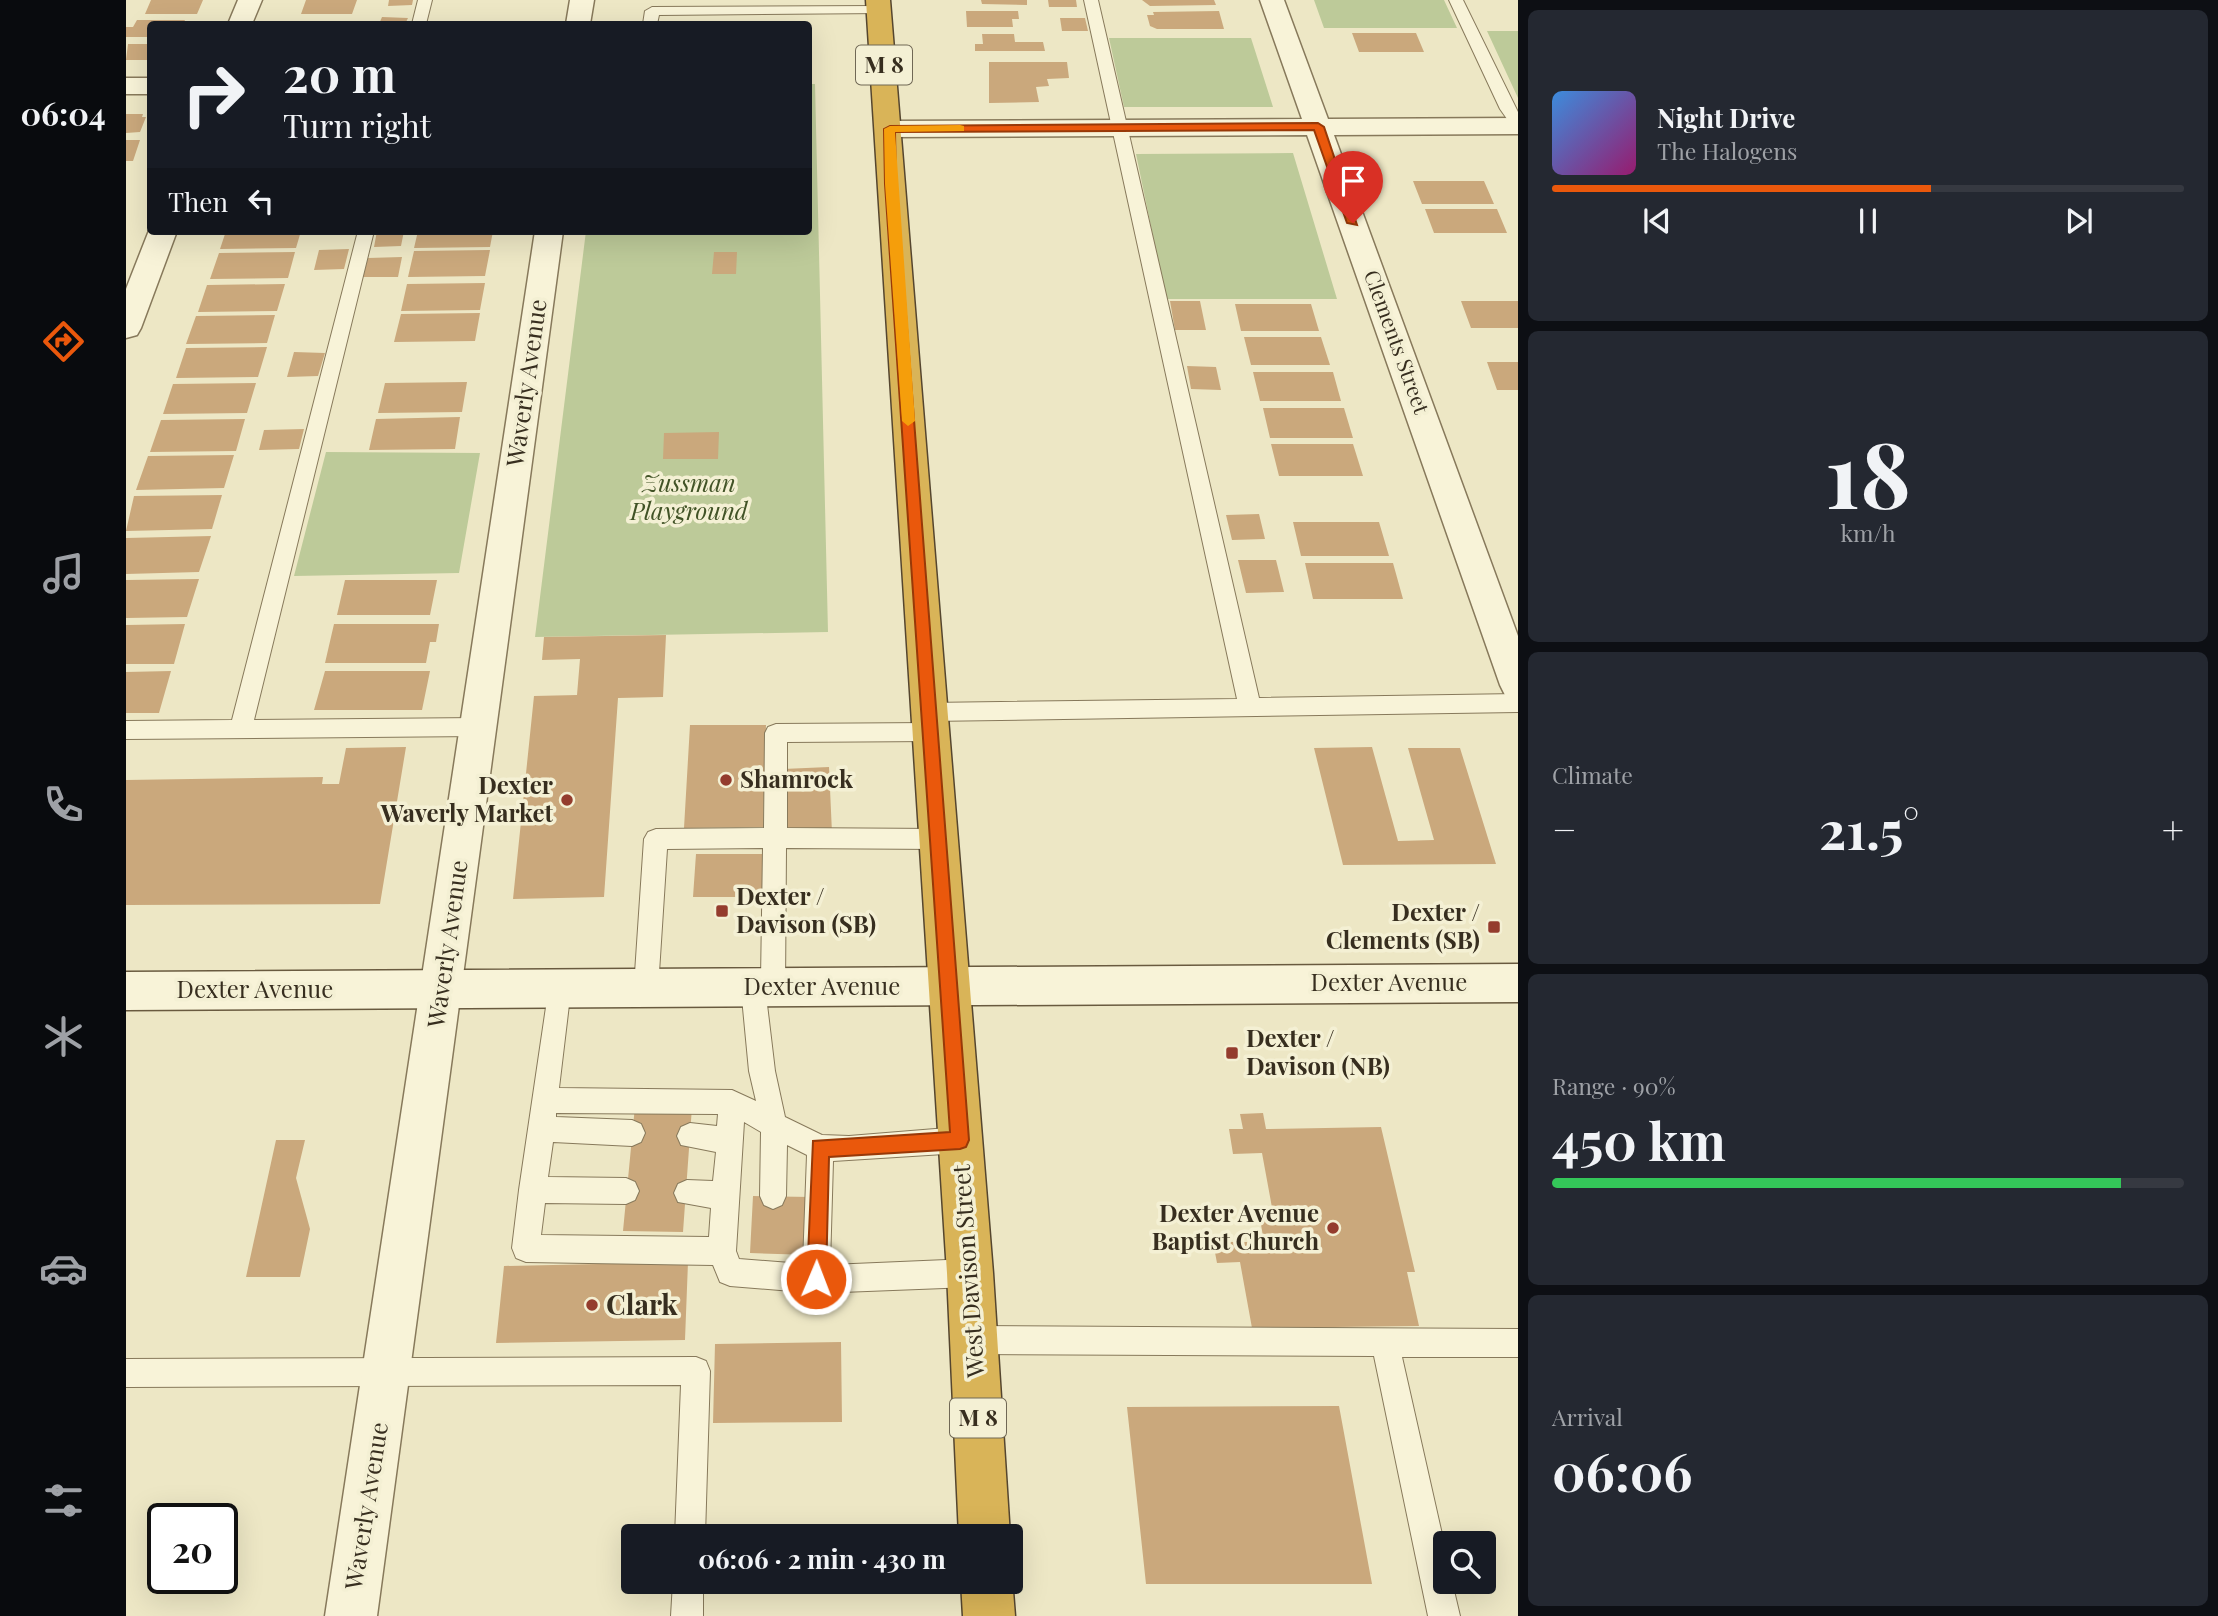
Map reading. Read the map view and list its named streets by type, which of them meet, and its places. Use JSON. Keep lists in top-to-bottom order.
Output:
{
  "streets": {
    "highway": ["M 8", "West Davison Street"],
    "street": ["Clements Street", "Waverly Avenue", "Dexter Avenue"]
  },
  "crossings": [
    ["Waverly Avenue", "Dexter Avenue"],
    ["Dexter Avenue", "West Davison Street"]
  ],
  "parks": ["Zussman Playground"],
  "places": {
    "other": [
      "Shamrock",
      "Dexter Waverly Market",
      "Dexter Avenue Baptist Church",
      "Clark"
    ],
    "transit": ["Dexter / Davison (SB)", "Dexter / Clements (SB)", "Dexter / Davison (NB)"]
  },
  "page": {
    "tabs": "06:04",
    "turn": ["20 m", "Turn right"],
    "song": ["Night Drive", "The Halogens"],
    "then": "Then",
    "tile": [
      ["18", "km/h"],
      "Climate",
      ["Range · 90%", "450 km"],
      ["Arrival", "06:06"]
    ],
    "heat": ["−", "21.5°", "+"],
    "limit": "20",
    "trip": "06:06 · 2 min · 430 m"
  }
}
